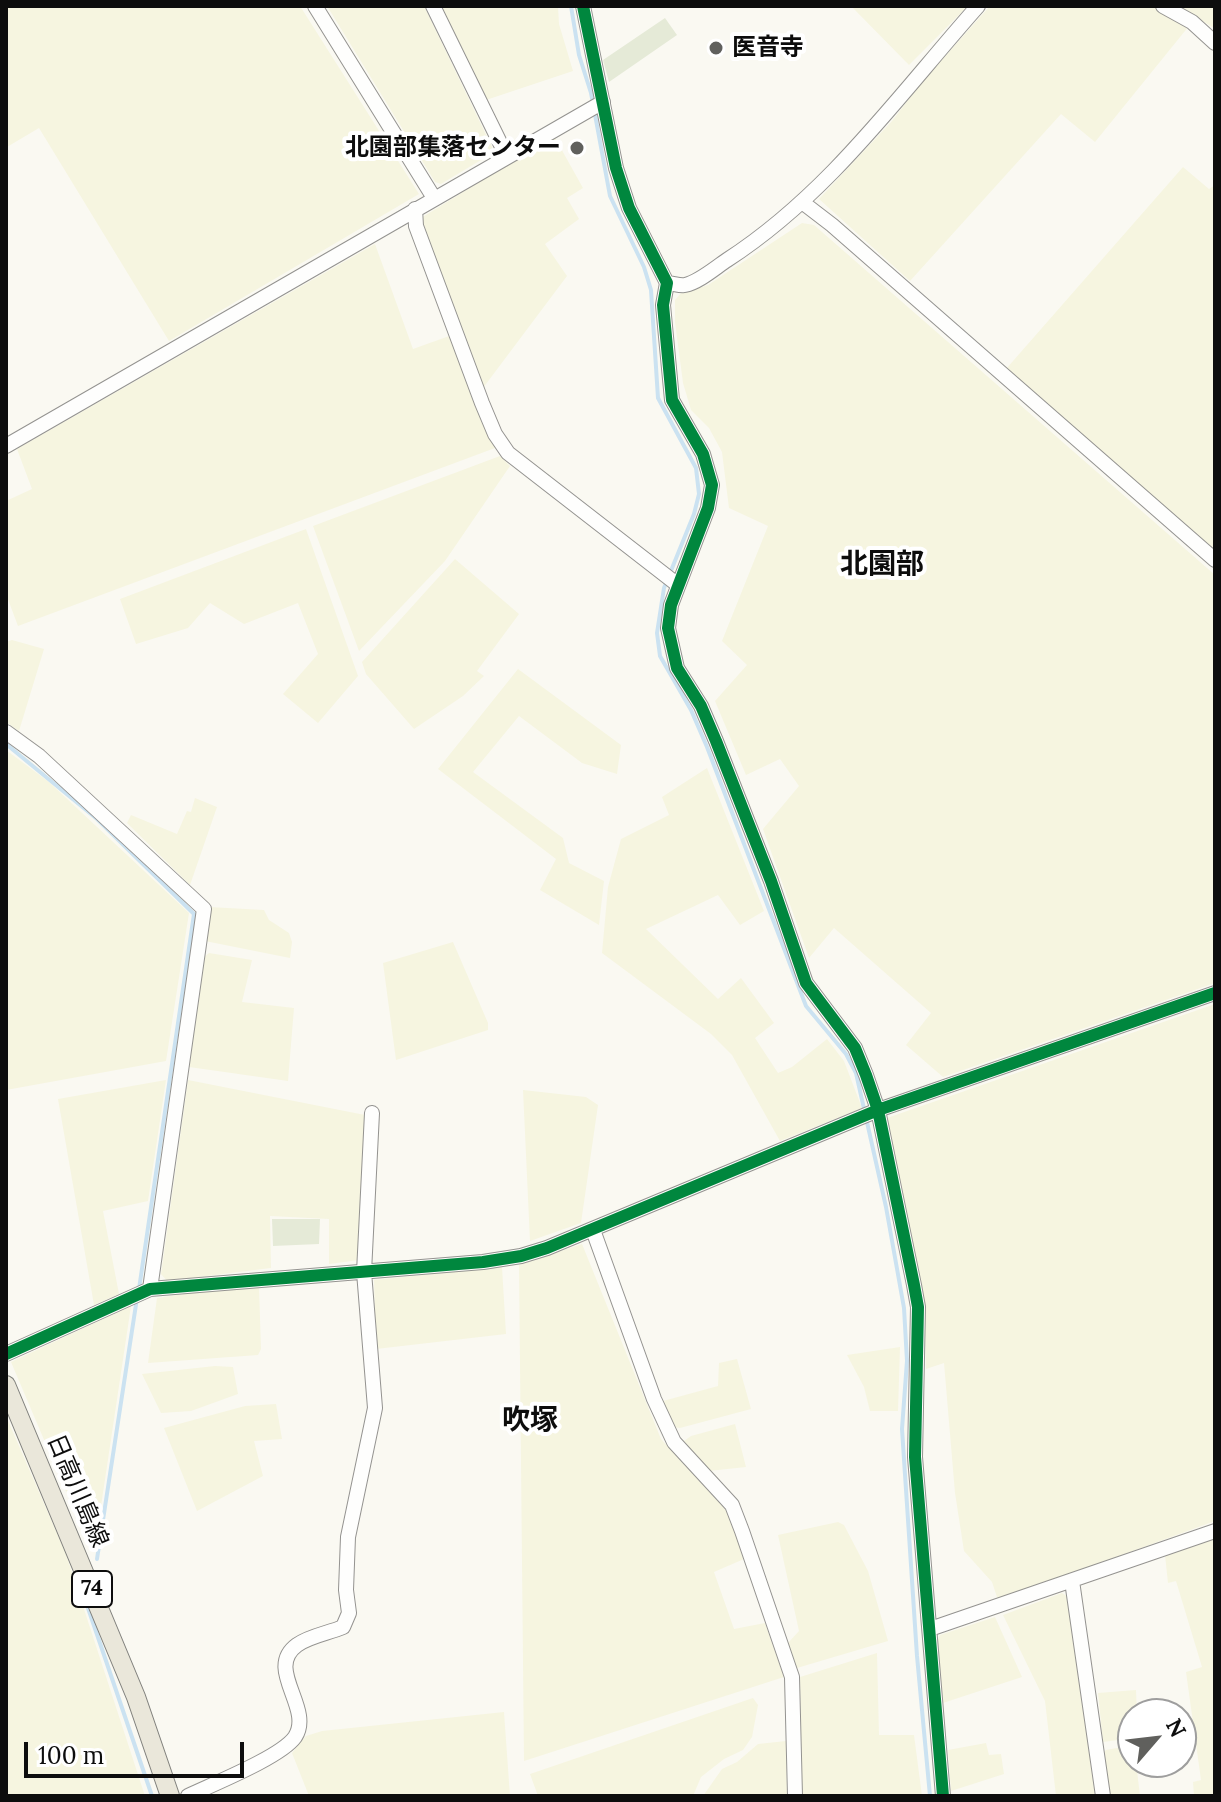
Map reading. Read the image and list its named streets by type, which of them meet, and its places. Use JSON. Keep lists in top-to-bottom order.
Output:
{
  "streets": {
    "main road": ["日高川島線", "74"]
  },
  "districts": ["北園部", "吹塚"],
  "places": ["医音寺", "北園部集落センター"],
  "scale_bar": "100 m",
  "north": "top right"
}
